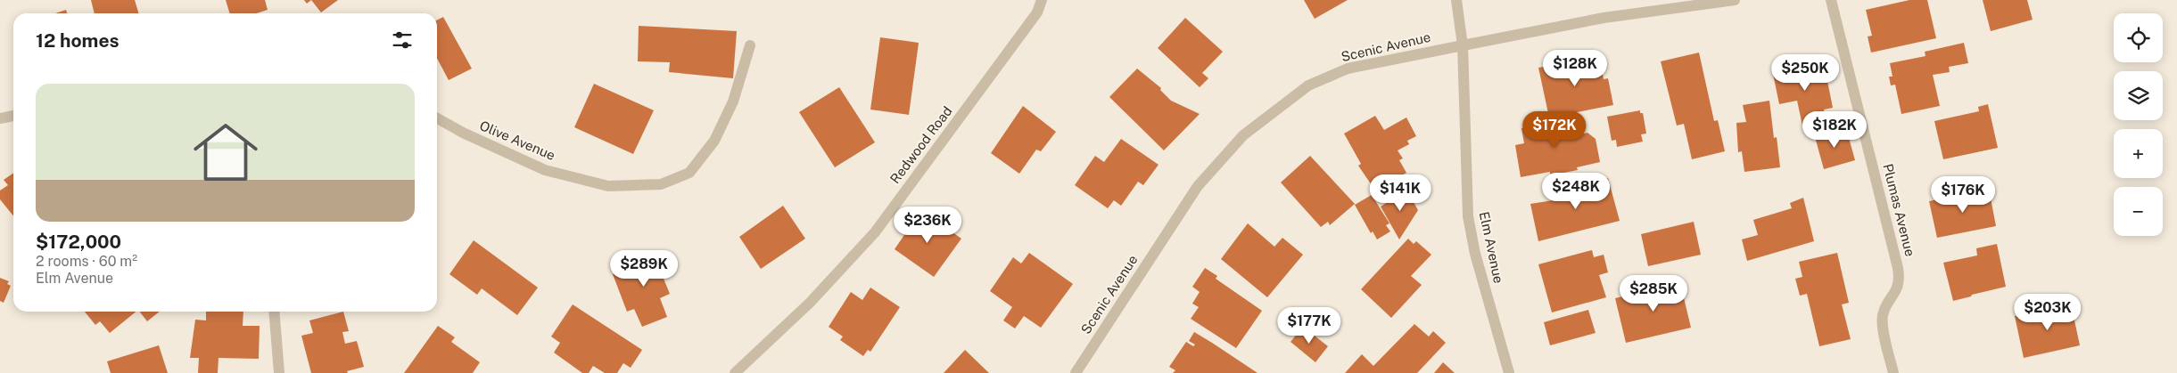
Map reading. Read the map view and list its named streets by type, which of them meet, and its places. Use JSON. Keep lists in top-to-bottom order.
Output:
{
  "streets": {
    "street": [
      "Scenic Avenue",
      "Olive Avenue",
      "Redwood Road",
      "Plumas Avenue",
      "Elm Avenue"
    ]
  },
  "crossings": [
    ["Scenic Avenue", "Elm Avenue"]
  ],
  "page": {
    "map_buttons": ["+", "−"],
    "heading": "12 homes",
    "price": [
      "$128K",
      "$250K",
      "$172K",
      "$182K",
      "$248K",
      "$141K",
      "$176K",
      "$236K",
      "$289K",
      "$285K",
      "$203K",
      "$177K"
    ],
    "list": [
      {
        "name": "$172,000",
        "note": "2 rooms · 60 m² · Elm Avenue"
      }
    ]
  }
}
